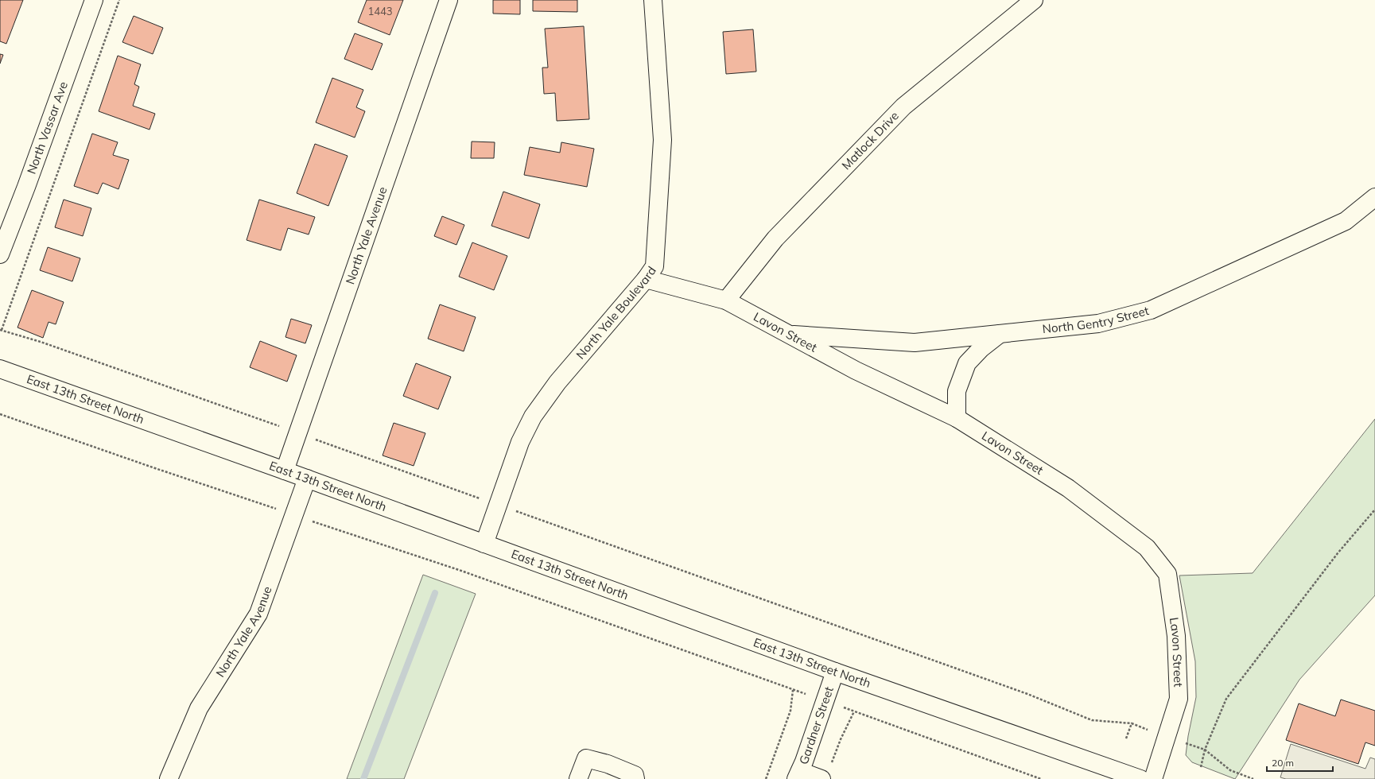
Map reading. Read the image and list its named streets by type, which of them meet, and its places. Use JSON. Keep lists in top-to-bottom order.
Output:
{
  "streets": {
    "street": [
      "North Vassar Ave",
      "Matlock Drive",
      "North Yale Avenue",
      "North Yale Boulevard",
      "North Gentry Street",
      "Lavon Street",
      "East 13th Street North",
      "Gardner Street"
    ]
  },
  "crossings": [
    ["Matlock Drive", "Lavon Street"],
    ["North Yale Avenue", "East 13th Street North"],
    ["North Yale Boulevard", "Lavon Street"],
    ["North Yale Boulevard", "East 13th Street North"],
    ["North Gentry Street", "Lavon Street"],
    ["East 13th Street North", "Gardner Street"]
  ],
  "house_numbers": ["1443"],
  "scale_bar": "20 m"
}
